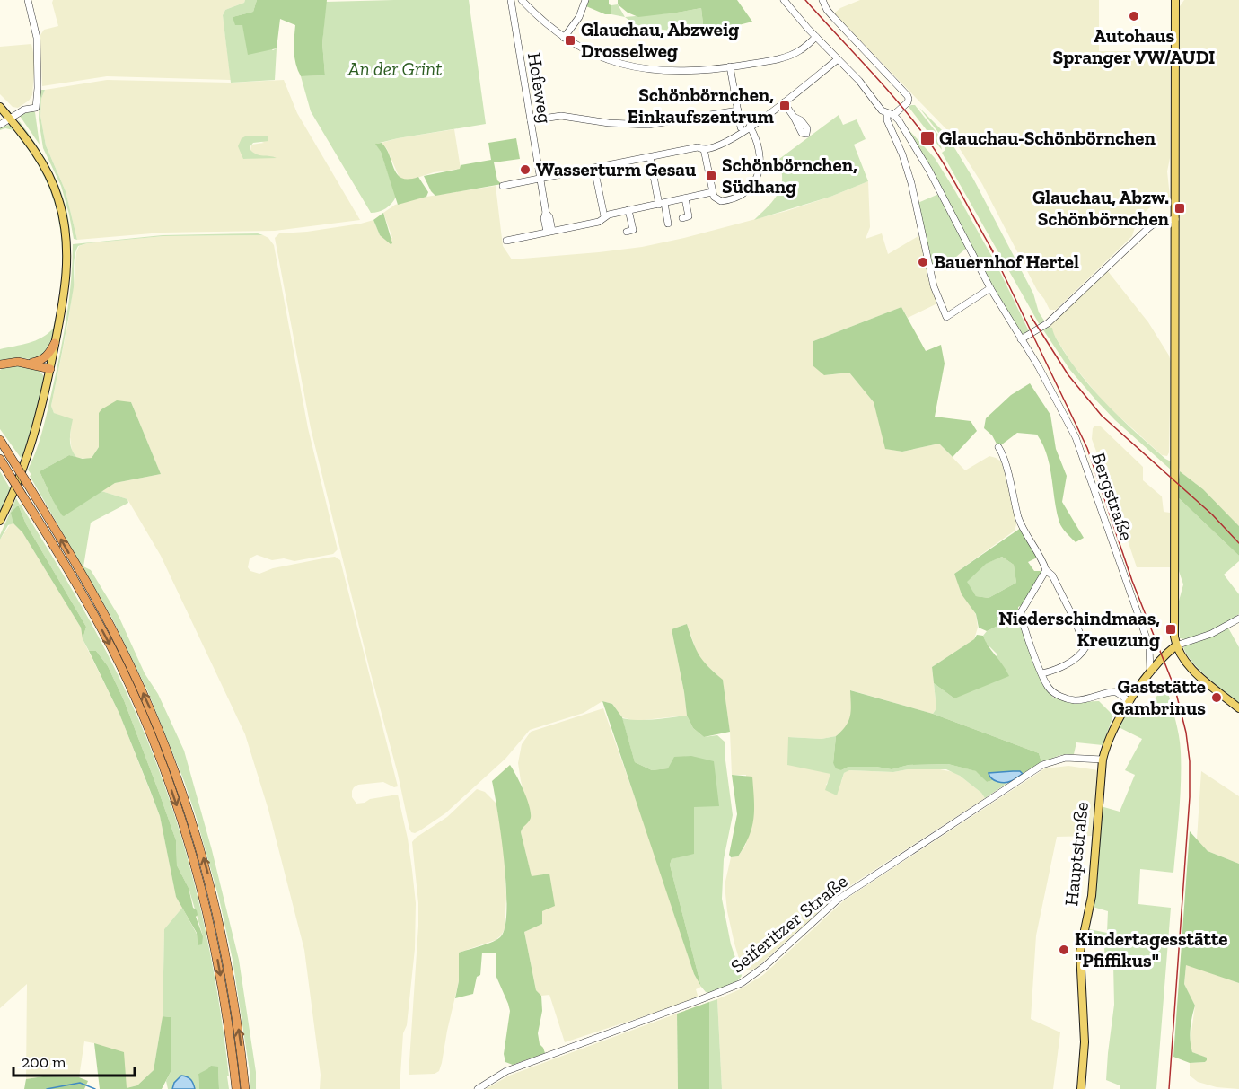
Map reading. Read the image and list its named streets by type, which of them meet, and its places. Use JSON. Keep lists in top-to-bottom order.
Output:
{
  "streets": {
    "main road": ["Hauptstraße"],
    "street": ["Hofeweg", "Bergstraße", "Seiferitzer Straße"]
  },
  "crossings": [
    ["Bergstraße", "Hauptstraße"],
    ["Hauptstraße", "Seiferitzer Straße"]
  ],
  "parks": ["An der Grint"],
  "places": {
    "other": [
      "Autohaus Spranger VW/AUDI",
      "Wasserturm Gesau",
      "Bauernhof Hertel",
      "Gaststätte Gambrinus",
      "Kindertagesstätte \"Pfiffikus\""
    ],
    "transit": [
      "Glauchau, Abzweig Drosselweg",
      "Schönbörnchen, Einkaufszentrum",
      "Glauchau-Schönbörnchen",
      "Schönbörnchen, Südhang",
      "Glauchau, Abzw. Schönbörnchen",
      "Niederschindmaas, Kreuzung"
    ]
  },
  "scale_bar": "200 m"
}
